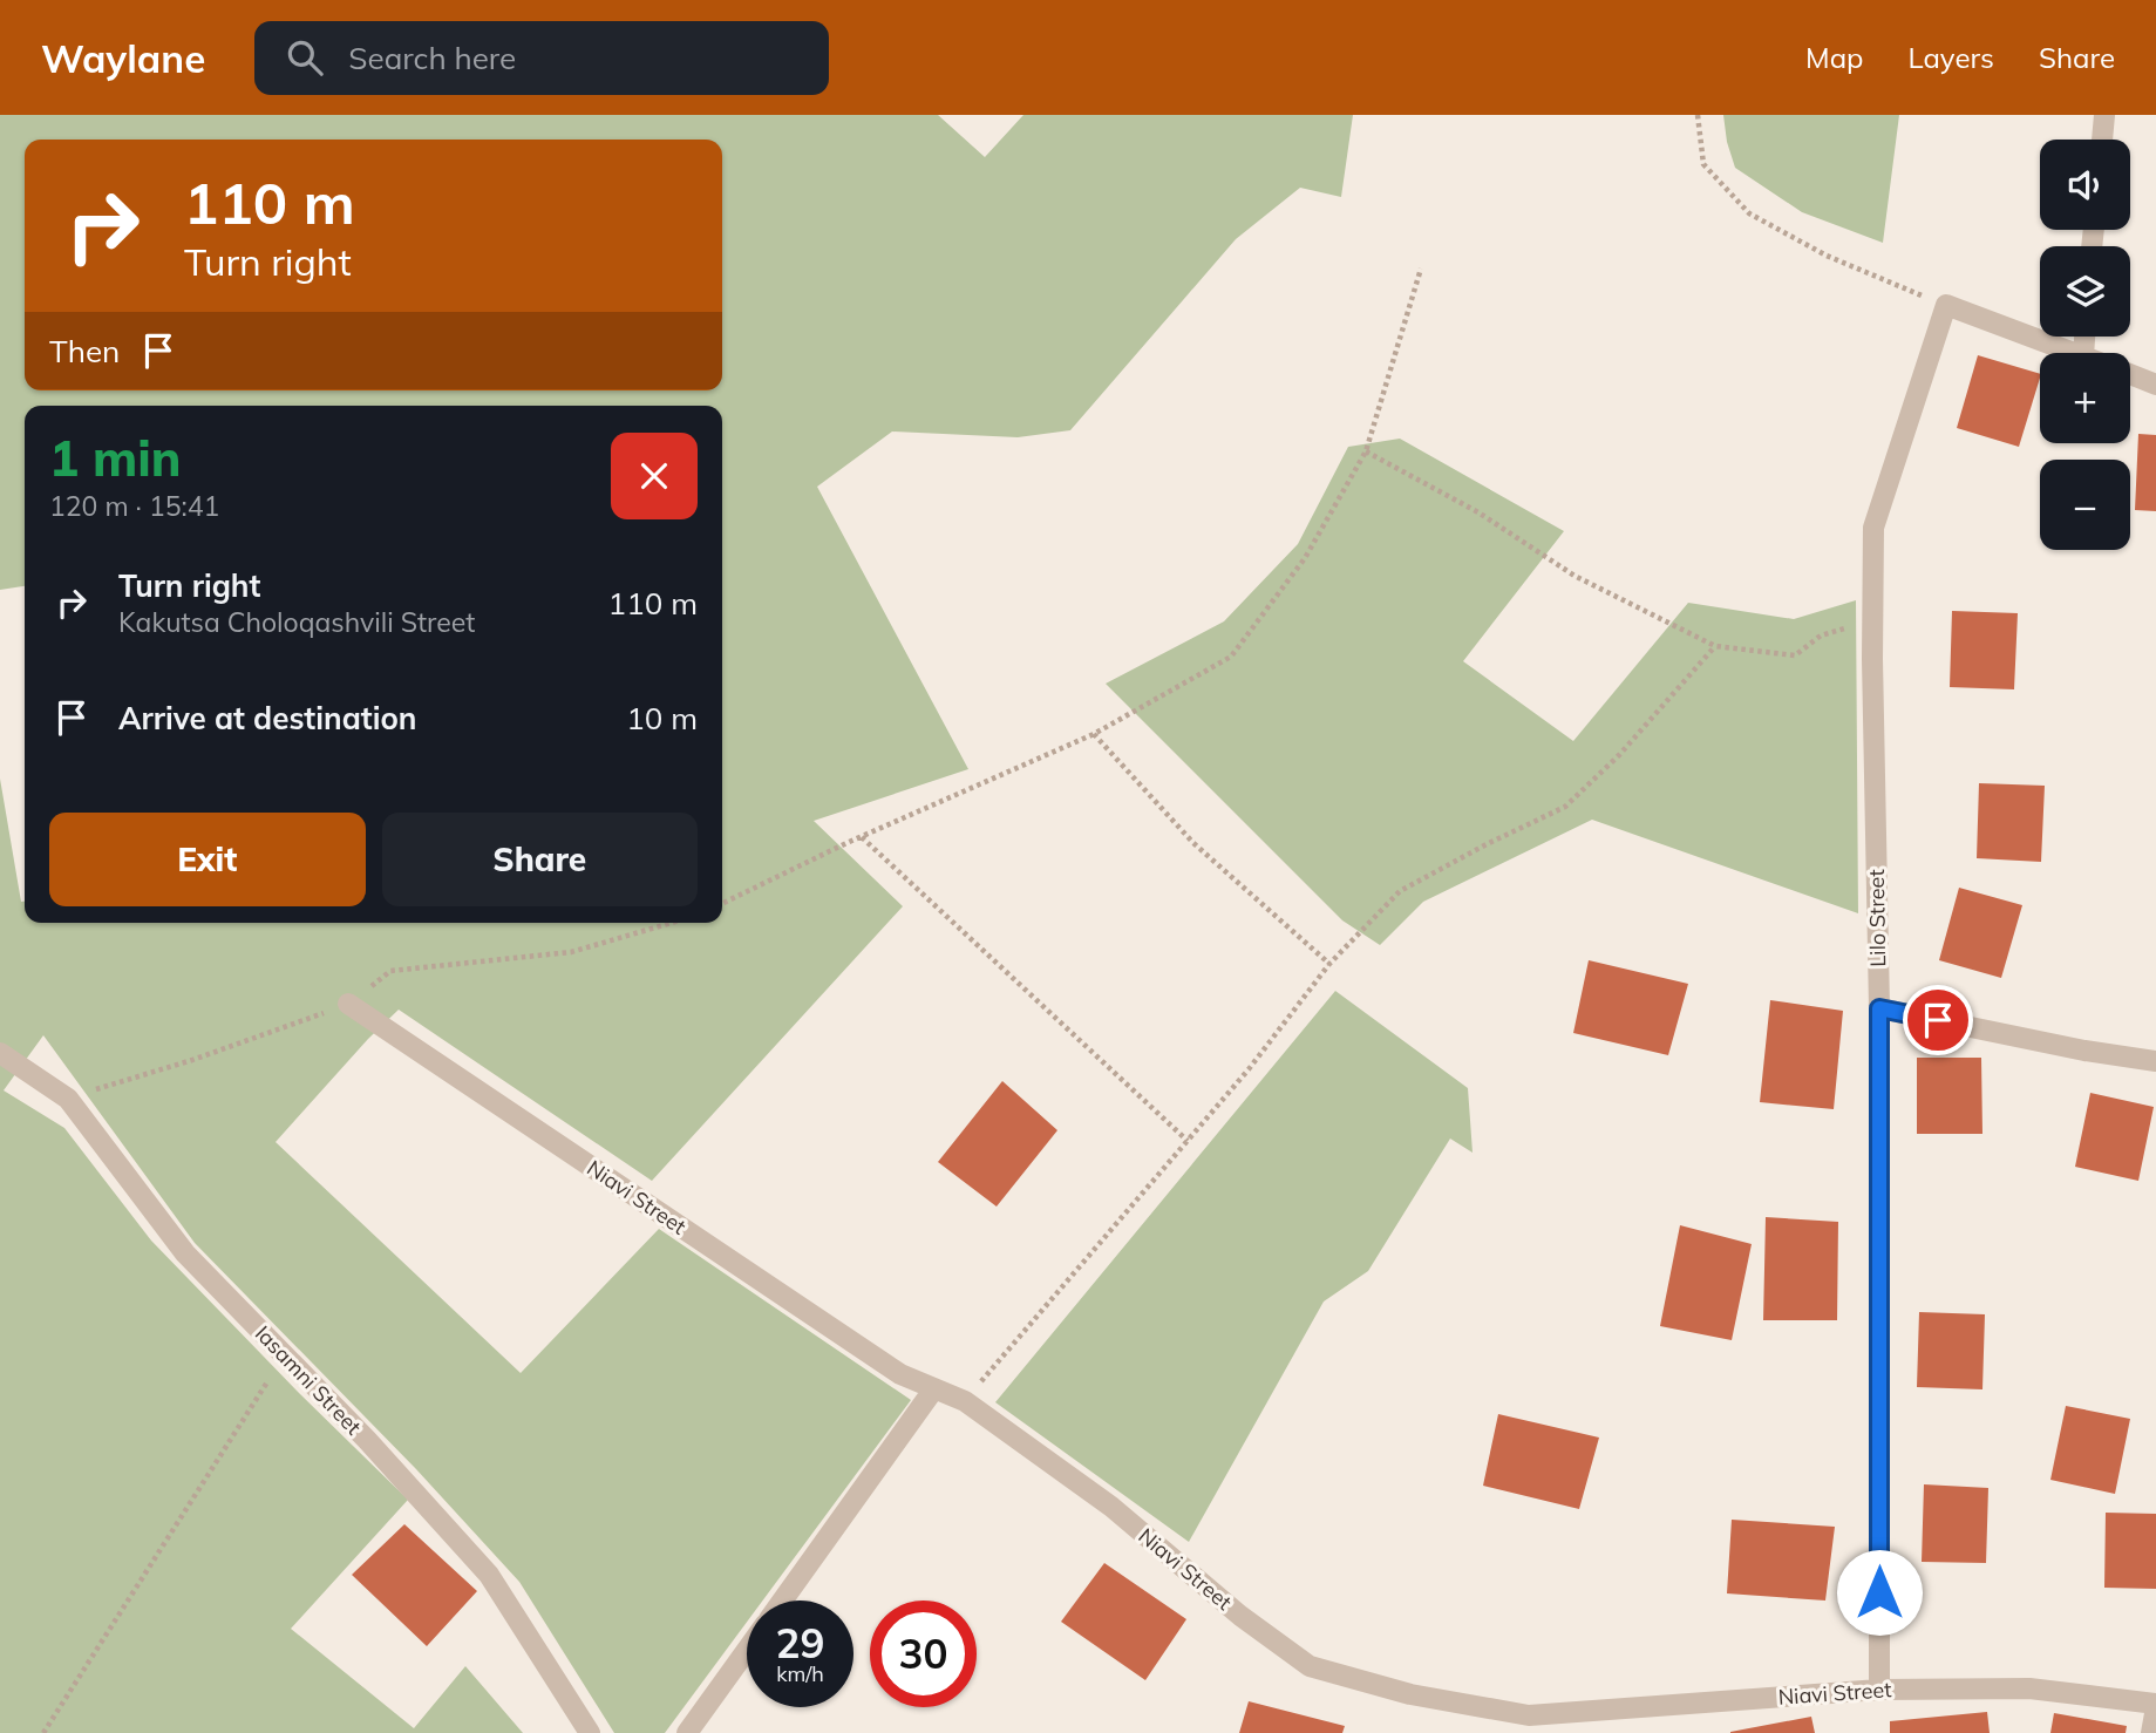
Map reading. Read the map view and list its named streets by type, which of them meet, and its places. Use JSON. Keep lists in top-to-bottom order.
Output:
{
  "streets": {
    "street": ["Lilo Street", "Niavi Street", "Iasamni Street"]
  },
  "crossings": [
    ["Lilo Street", "Niavi Street"]
  ],
  "page": {
    "header": "Waylane",
    "search": "Search here",
    "nav": ["Map", "Layers", "Share"],
    "map_buttons": ["+", "−"],
    "turn": ["110 m", "Turn right"],
    "then": "Then",
    "heading": ["1 min", "120 m · 15:41"],
    "list": [
      {
        "name": "Turn right",
        "note": "Kakutsa Choloqashvili Street",
        "value": "110 m"
      },
      {
        "name": "Arrive at destination",
        "value": "10 m"
      }
    ],
    "buttons": ["Exit", "Share"],
    "speed": "29 km/h",
    "limit": "30"
  }
}
